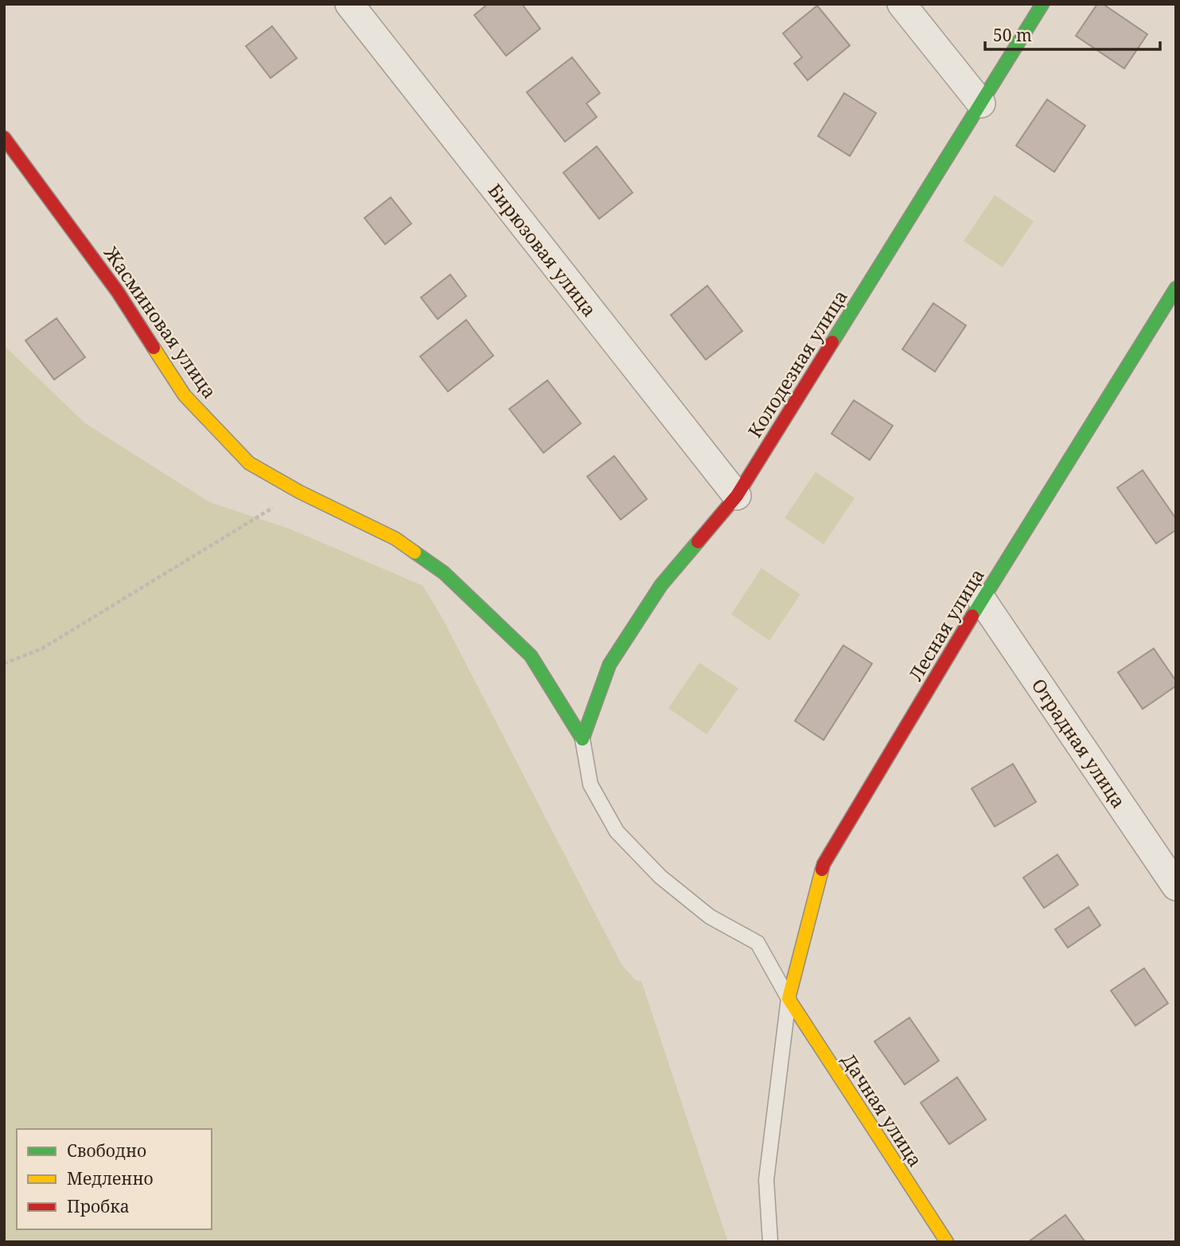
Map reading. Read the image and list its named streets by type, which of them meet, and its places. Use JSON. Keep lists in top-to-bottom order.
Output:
{
  "streets": {
    "street": [
      "Бирюзовая улица",
      "Жасминовая улица",
      "Колодезная улица",
      "Лесная улица",
      "Отрадная улица",
      "Дачная улица"
    ]
  },
  "crossings": [
    ["Бирюзовая улица", "Колодезная улица"],
    ["Жасминовая улица", "Колодезная улица"],
    ["Лесная улица", "Отрадная улица"],
    ["Лесная улица", "Дачная улица"]
  ],
  "legend": ["Свободно", "Медленно", "Пробка"],
  "scale_bar": "50 m"
}
